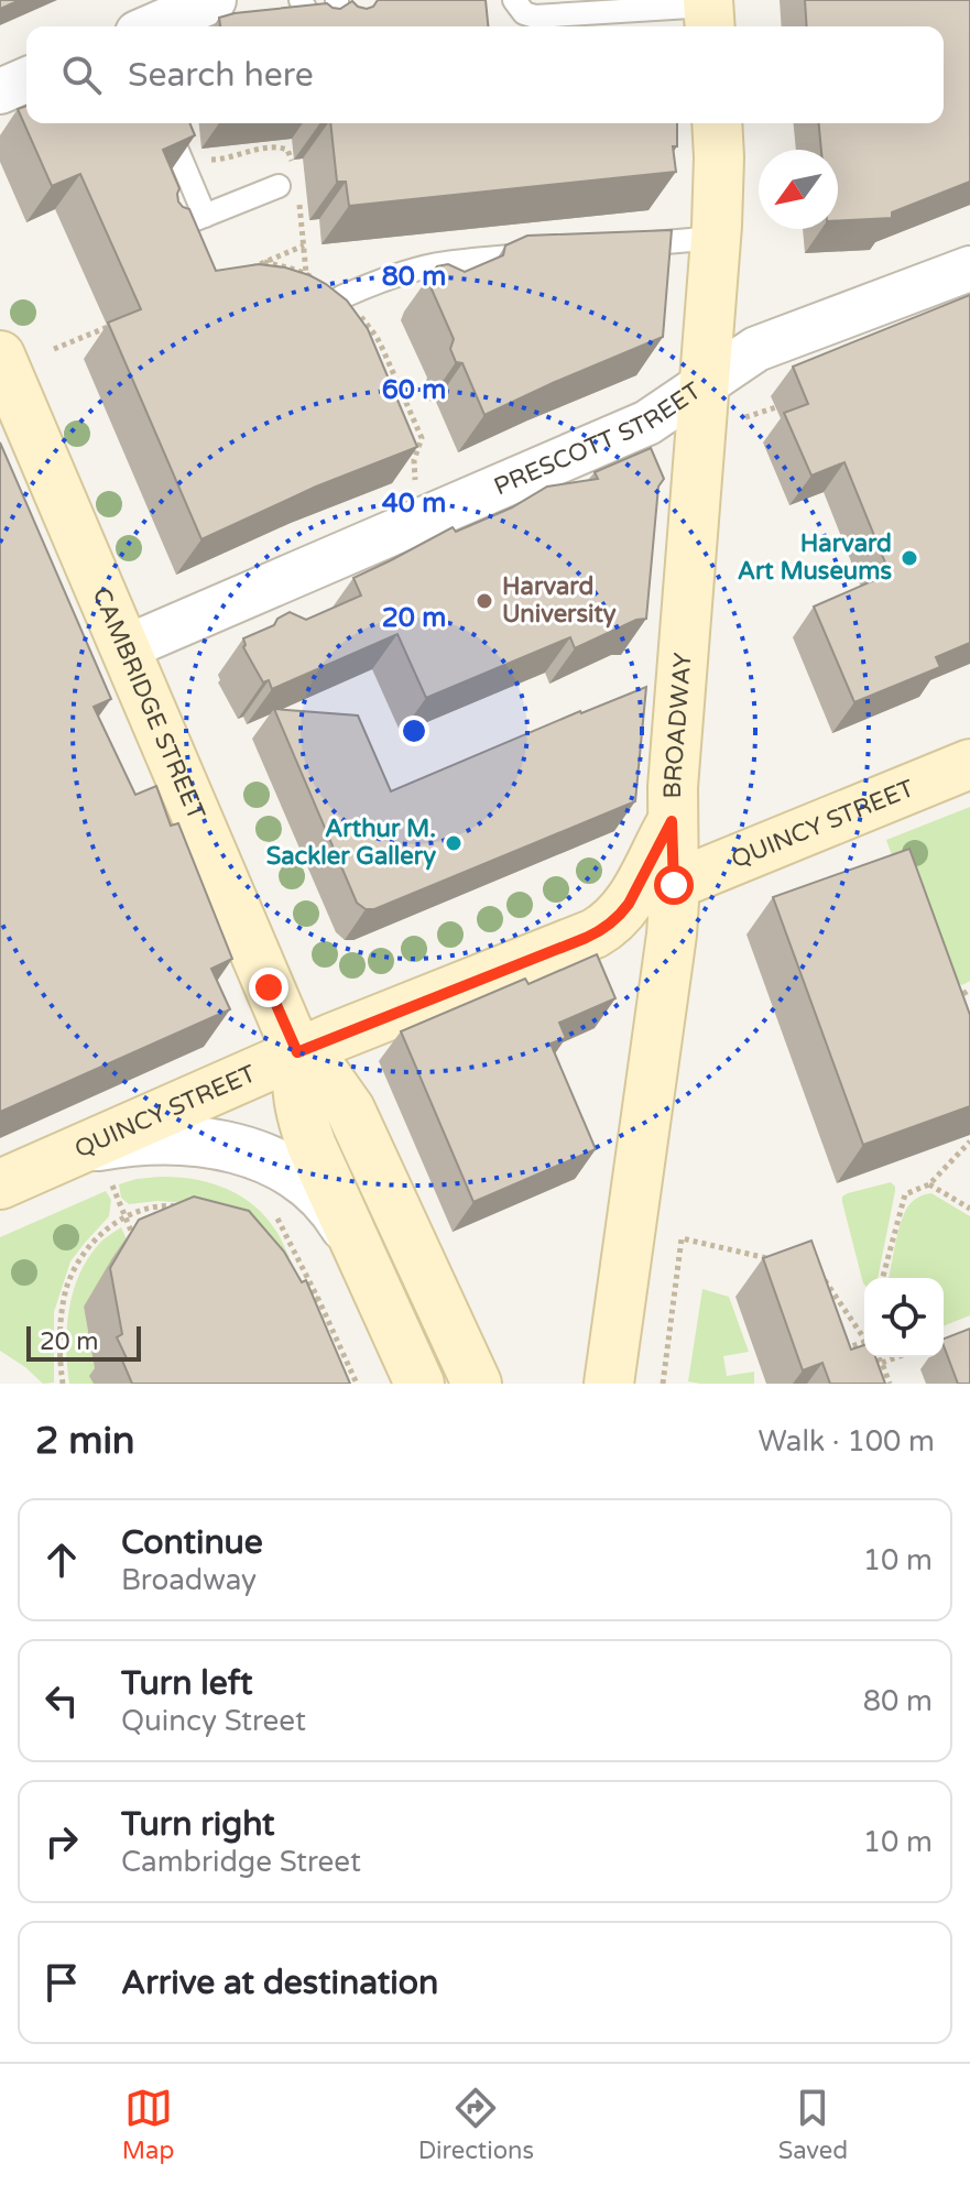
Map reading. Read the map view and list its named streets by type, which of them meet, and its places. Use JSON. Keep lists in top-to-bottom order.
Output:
{
  "streets": {
    "main road": ["CAMBRIDGE STREET", "BROADWAY", "QUINCY STREET"],
    "street": ["PRESCOTT STREET"]
  },
  "crossings": [
    ["PRESCOTT STREET", "CAMBRIDGE STREET"],
    ["PRESCOTT STREET", "BROADWAY"],
    ["CAMBRIDGE STREET", "QUINCY STREET"],
    ["BROADWAY", "QUINCY STREET"]
  ],
  "places": ["Harvard Art Museums", "Harvard University", "Arthur M. Sackler Gallery"],
  "scale_bar": "20 m",
  "north": "bottom left",
  "page": {
    "search": "Search here",
    "scale": "20 m",
    "heading": ["2 min", "Walk · 100 m"],
    "list": [
      ["Continue", "Broadway", "10 m"],
      ["Turn left", "Quincy Street", "80 m"],
      ["Turn right", "Cambridge Street", "10 m"],
      "Arrive at destination"
    ],
    "nav": ["Map", "Directions", "Saved"]
  },
  "rings": [
    "80 m",
    "60 m",
    "40 m",
    "20 m"
  ]
}
